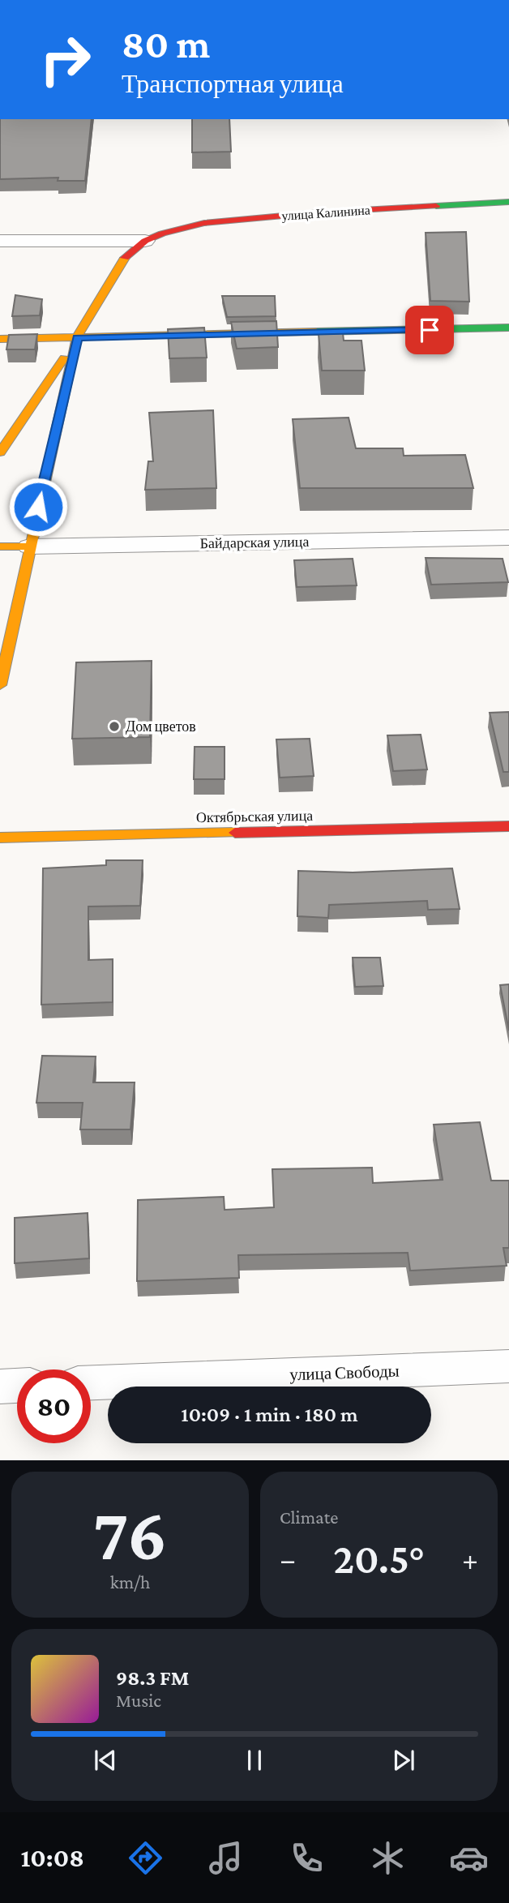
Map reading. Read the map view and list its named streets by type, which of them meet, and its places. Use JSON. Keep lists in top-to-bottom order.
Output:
{
  "streets": {
    "main road": ["улица Калинина", "Байдарская улица", "Октябрьская улица"],
    "street": ["улица Свободы"]
  },
  "places": ["Дом цветов"],
  "page": {
    "turn": ["80 m", "Транспортная улица"],
    "limit": "80",
    "trip": "10:09 · 1 min · 180 m",
    "tile": [
      ["76", "km/h"],
      "Climate"
    ],
    "heat": ["−", "20.5°", "+"],
    "song": ["98.3 FM", "Music"],
    "tabs": "10:08"
  }
}
